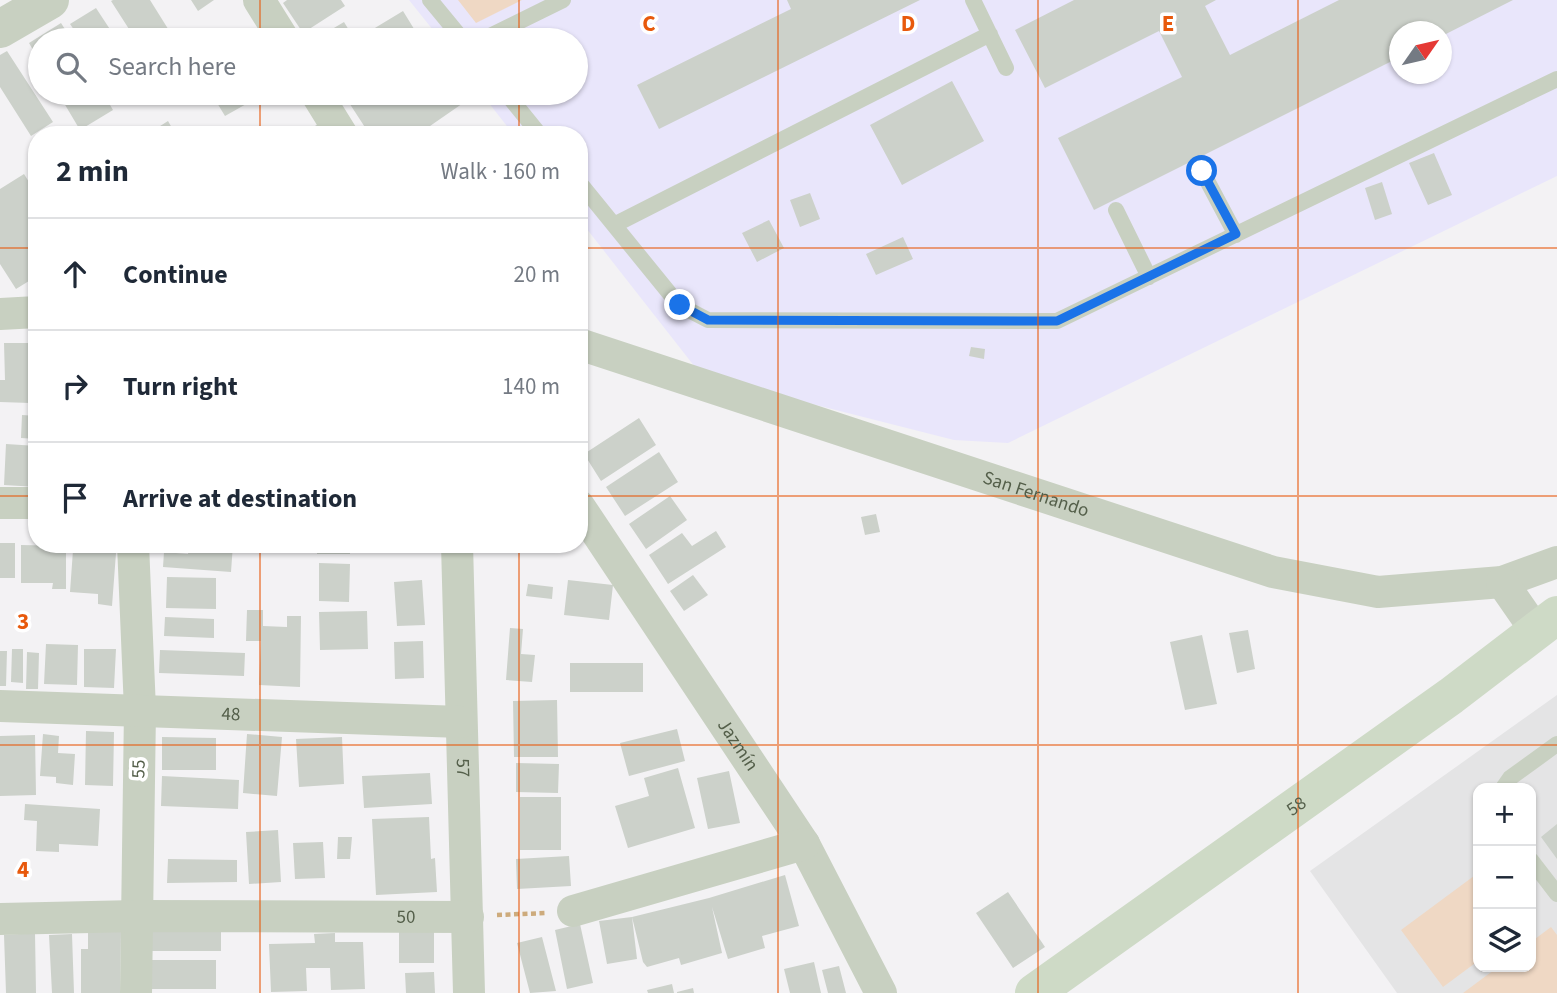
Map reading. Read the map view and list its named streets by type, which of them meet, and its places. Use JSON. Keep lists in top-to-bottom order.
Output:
{
  "streets": {
    "main road": ["58"],
    "street": [
      "San Fernando",
      "48",
      "Jazmín",
      "55",
      "57",
      "50"
    ]
  },
  "crossings": [
    ["48", "55"],
    ["48", "57"],
    ["55", "50"],
    ["57", "50"]
  ],
  "north": "top right",
  "page": {
    "search": "Search here",
    "heading": ["2 min", "Walk · 160 m"],
    "list": [
      ["Continue", "20 m"],
      ["Turn right", "140 m"],
      "Arrive at destination"
    ],
    "map_buttons": ["+", "−"]
  },
  "grid": {
    "columns": ["C", "D", "E"],
    "rows": ["3", "4"]
  }
}
